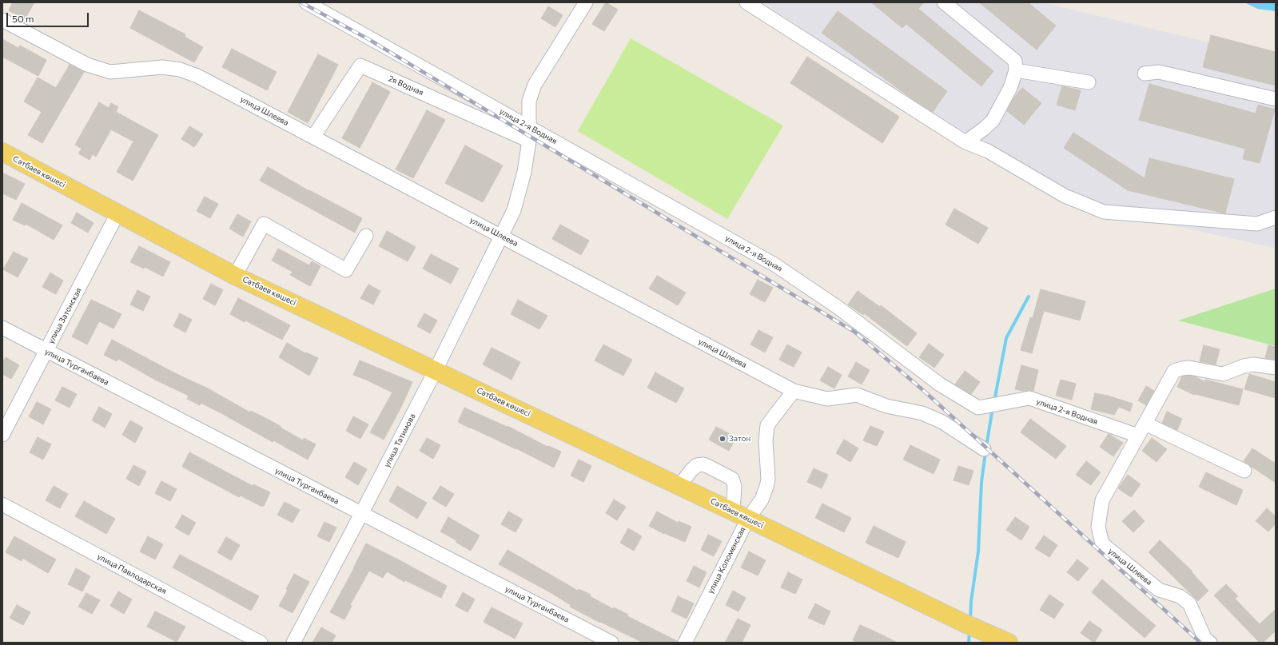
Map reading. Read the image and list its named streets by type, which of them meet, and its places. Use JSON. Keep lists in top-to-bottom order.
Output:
{
  "streets": {
    "main road": ["Сәтбаев көшесі"],
    "street": [
      "2я Водная",
      "улица Шлеева",
      "улица 2-я Водная",
      "улица Затонская",
      "улица Турганбаева",
      "улица Татимова",
      "улица Коломенская",
      "улица Павлодарская"
    ]
  },
  "crossings": [
    ["2я Водная", "улица Шлеева"],
    ["2я Водная", "улица Татимова"],
    ["улица Шлеева", "улица 2-я Водная"],
    ["улица Шлеева", "улица Татимова"],
    ["улица Шлеева", "улица Коломенская"],
    ["улица 2-я Водная", "улица Татимова"],
    ["Сәтбаев көшесі", "улица Затонская"],
    ["Сәтбаев көшесі", "улица Татимова"],
    ["Сәтбаев көшесі", "улица Коломенская"],
    ["улица Затонская", "улица Турганбаева"],
    ["улица Турганбаева", "улица Татимова"]
  ],
  "places": ["Затон"],
  "scale_bar": "50 m"
}
